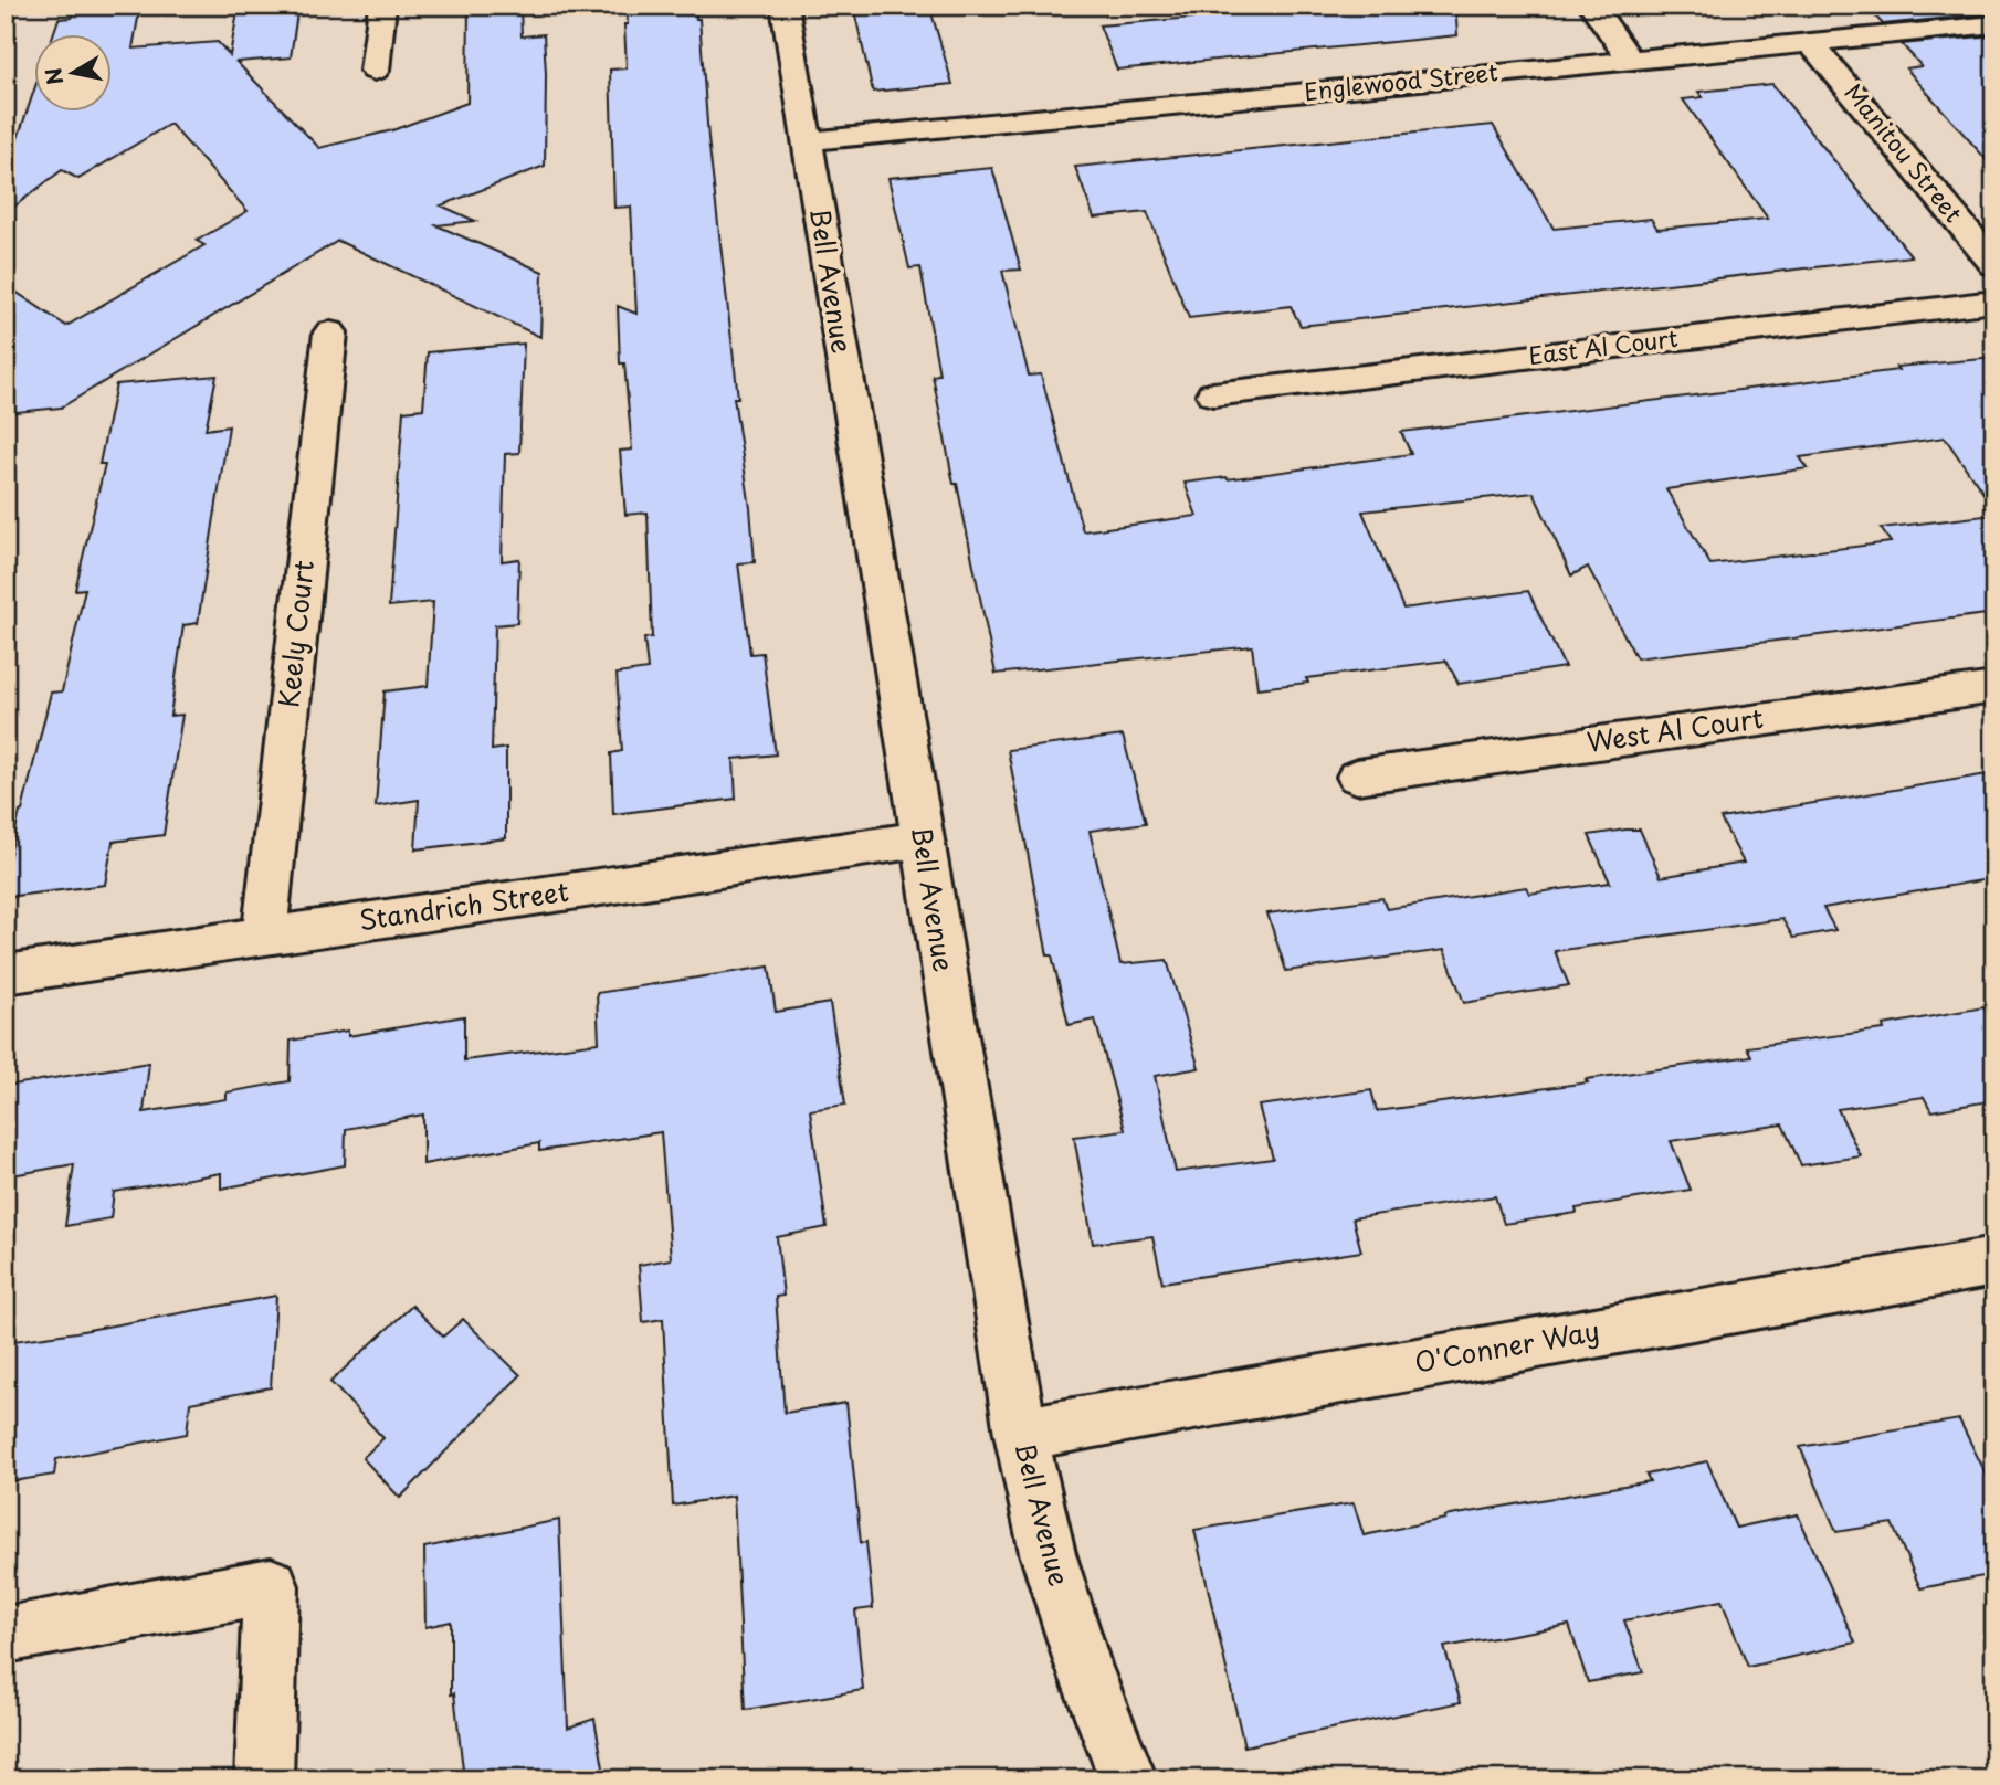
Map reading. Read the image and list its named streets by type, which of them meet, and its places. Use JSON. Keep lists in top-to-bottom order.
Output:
{
  "streets": {
    "street": [
      "Englewood Street",
      "Manitou Street",
      "Bell Avenue",
      "East Al Court",
      "Keely Court",
      "West Al Court",
      "Standrich Street",
      "O'Conner Way"
    ]
  },
  "crossings": [
    ["Englewood Street", "Manitou Street"],
    ["Englewood Street", "Bell Avenue"],
    ["Bell Avenue", "Standrich Street"],
    ["Bell Avenue", "O'Conner Way"],
    ["Keely Court", "Standrich Street"]
  ],
  "north": "left"
}
